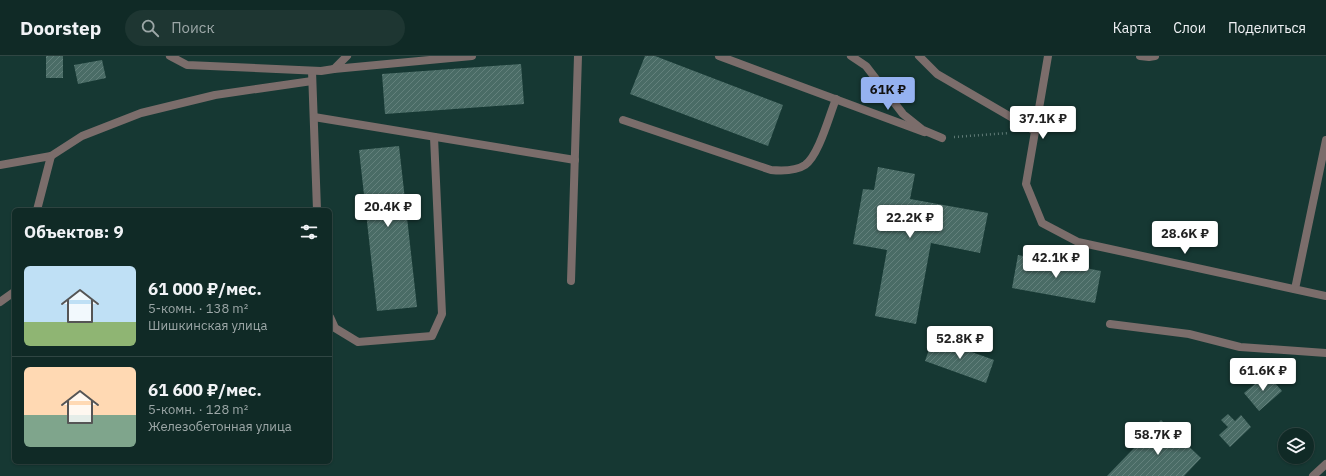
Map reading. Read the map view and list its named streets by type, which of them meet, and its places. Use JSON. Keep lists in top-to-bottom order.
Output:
{
  "page": {
    "header": "Doorstep",
    "search": "Поиск",
    "nav": ["Карта", "Слои", "Поделиться"],
    "price": [
      "61K ₽",
      "37.1K ₽",
      "20.4K ₽",
      "22.2K ₽",
      "28.6K ₽",
      "42.1K ₽",
      "52.8K ₽",
      "61.6K ₽",
      "58.7K ₽"
    ],
    "heading": "Объектов: 9",
    "list": [
      {
        "name": "61 000 ₽/мес.",
        "note": "5-комн. · 138 m² · Шишкинская улица"
      },
      {
        "name": "61 600 ₽/мес.",
        "note": "5-комн. · 128 m² · Железобетонная улица"
      }
    ]
  }
}
